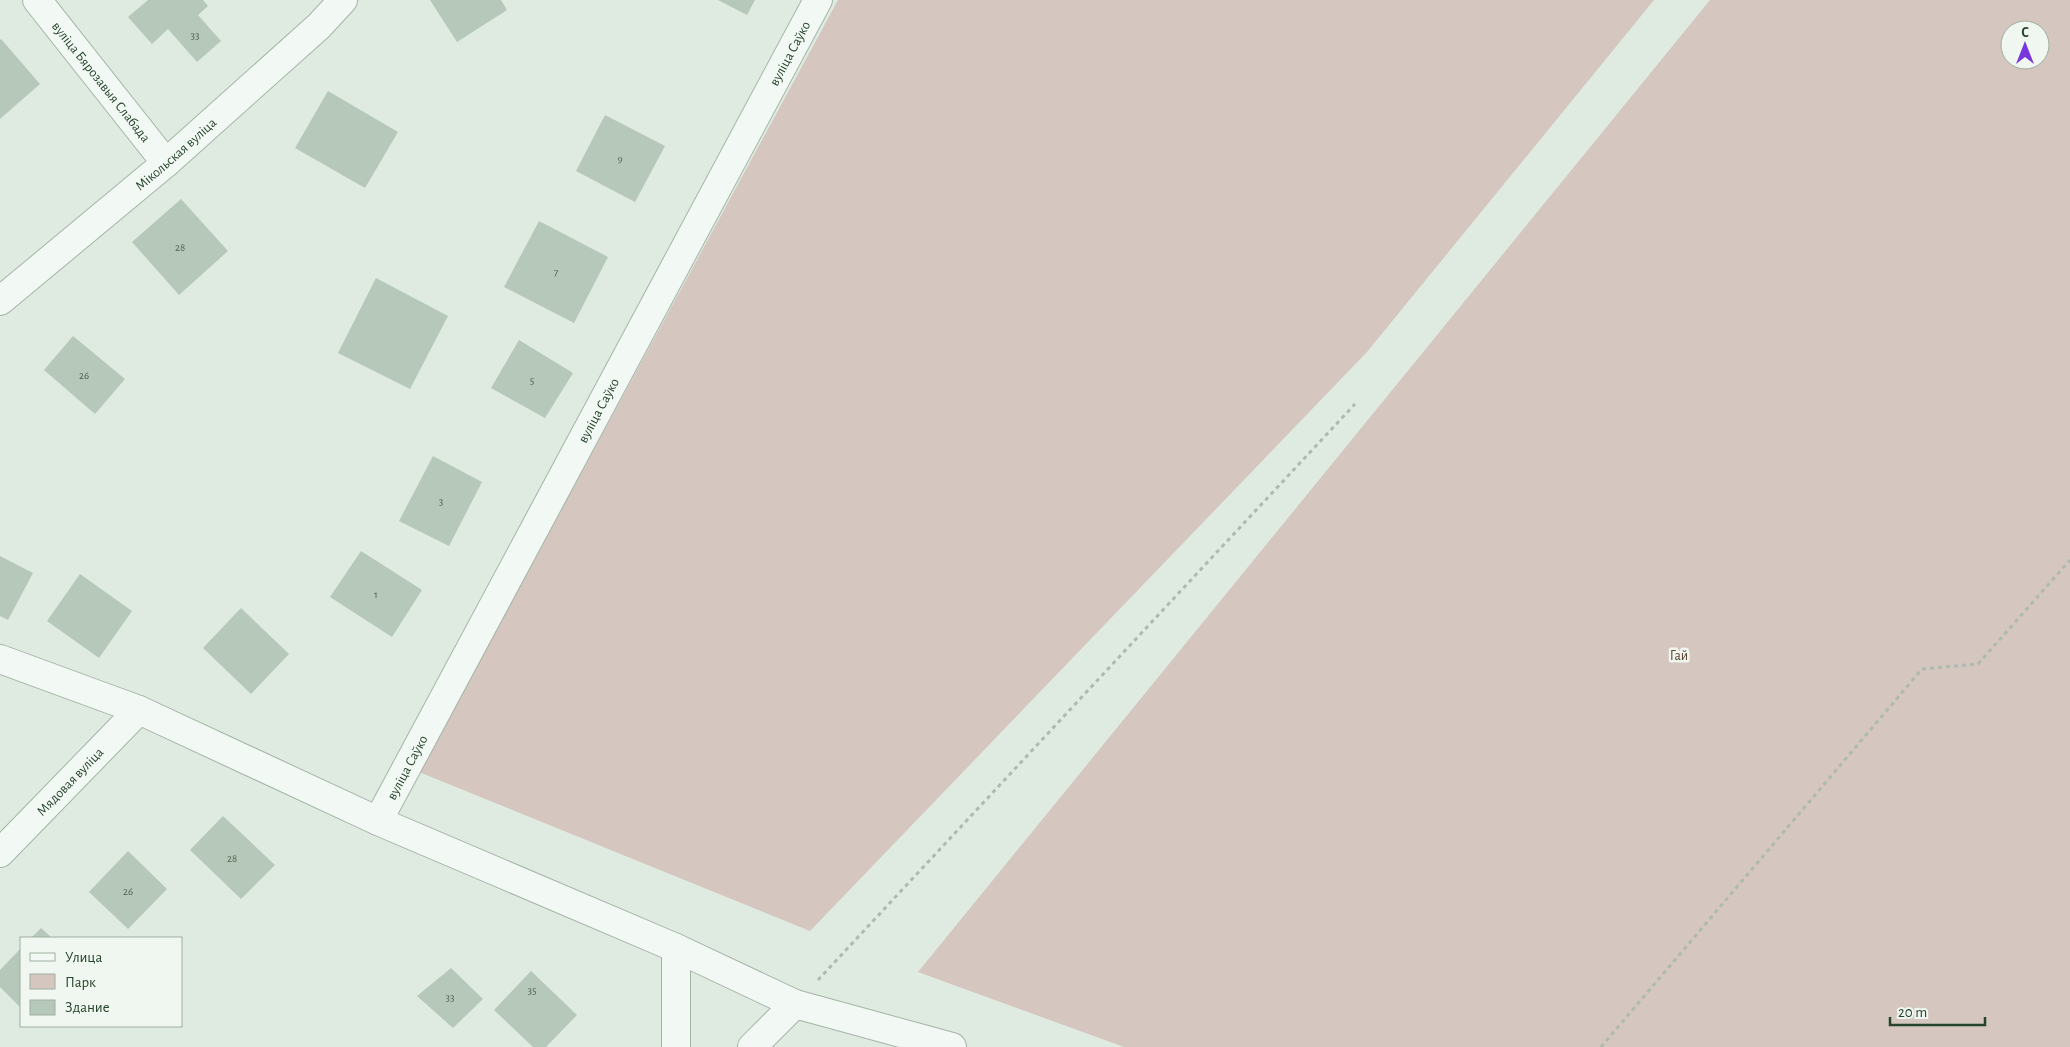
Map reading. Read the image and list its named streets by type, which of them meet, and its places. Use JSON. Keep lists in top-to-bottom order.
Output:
{
  "streets": {
    "street": [
      "вуліца Саўко",
      "вуліца Бярозавыя Слабада",
      "Мікольская вуліца",
      "Мядовая вуліца"
    ]
  },
  "crossings": [
    ["вуліца Бярозавыя Слабада", "Мікольская вуліца"]
  ],
  "parks": ["Гай"],
  "house_numbers": [
    "33",
    "9",
    "28",
    "7",
    "26",
    "5",
    "3",
    "1",
    "28",
    "26",
    "35",
    "33"
  ],
  "legend": ["Улица", "Парк", "Здание"],
  "scale_bar": "20 m",
  "north": "top"
}
